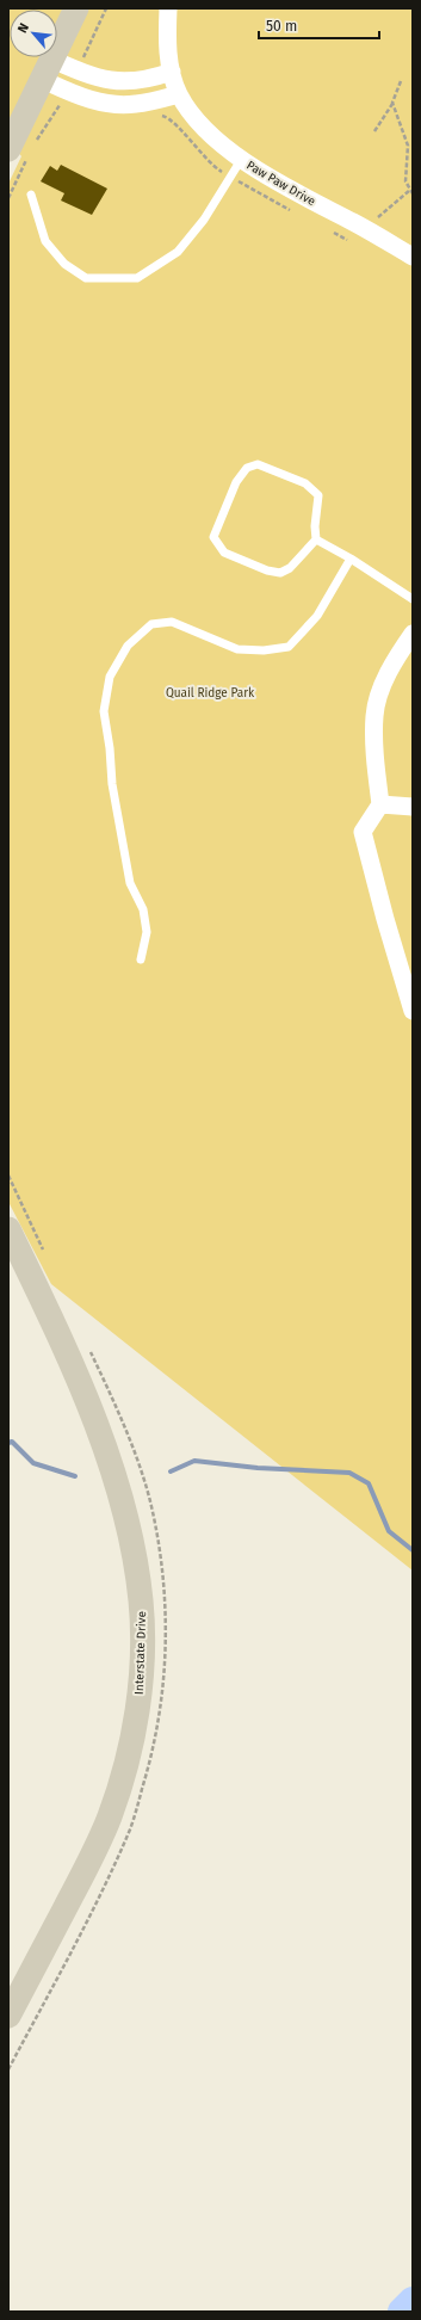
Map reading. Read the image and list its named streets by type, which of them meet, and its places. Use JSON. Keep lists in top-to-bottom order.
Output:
{
  "streets": {
    "main road": ["Interstate Drive"],
    "street": ["Paw Paw Drive"]
  },
  "parks": ["Quail Ridge Park"],
  "scale_bar": "50 m",
  "north": "top left"
}
